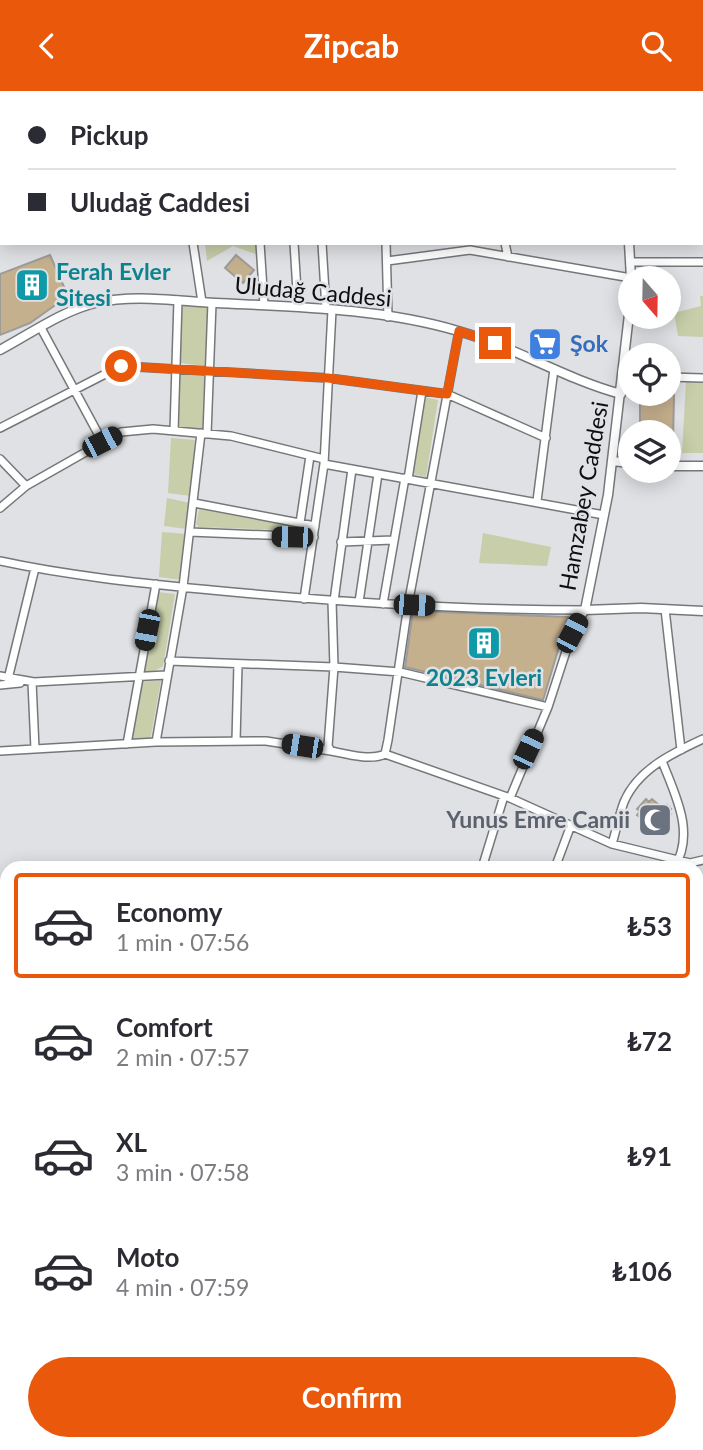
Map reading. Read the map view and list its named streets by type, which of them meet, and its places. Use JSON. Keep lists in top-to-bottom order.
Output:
{
  "streets": {
    "street": ["Uludağ Caddesi", "Hamzabey Caddesi"]
  },
  "places": {
    "building": ["Ferah Evler Sitesi", "2023 Evleri"],
    "supermarket": ["Şok"],
    "mosque": ["Yunus Emre Camii"]
  },
  "north": "bottom",
  "page": {
    "header": "Zipcab",
    "banner": ["Pickup", "Uludağ Caddesi"],
    "list": [
      {
        "name": "Economy",
        "note": "1 min · 07:56",
        "value": "₺53"
      },
      {
        "name": "Comfort",
        "note": "2 min · 07:57",
        "value": "₺72"
      },
      {
        "name": "XL",
        "note": "3 min · 07:58",
        "value": "₺91"
      },
      {
        "name": "Moto",
        "note": "4 min · 07:59",
        "value": "₺106"
      }
    ],
    "buttons": "Confirm"
  }
}
